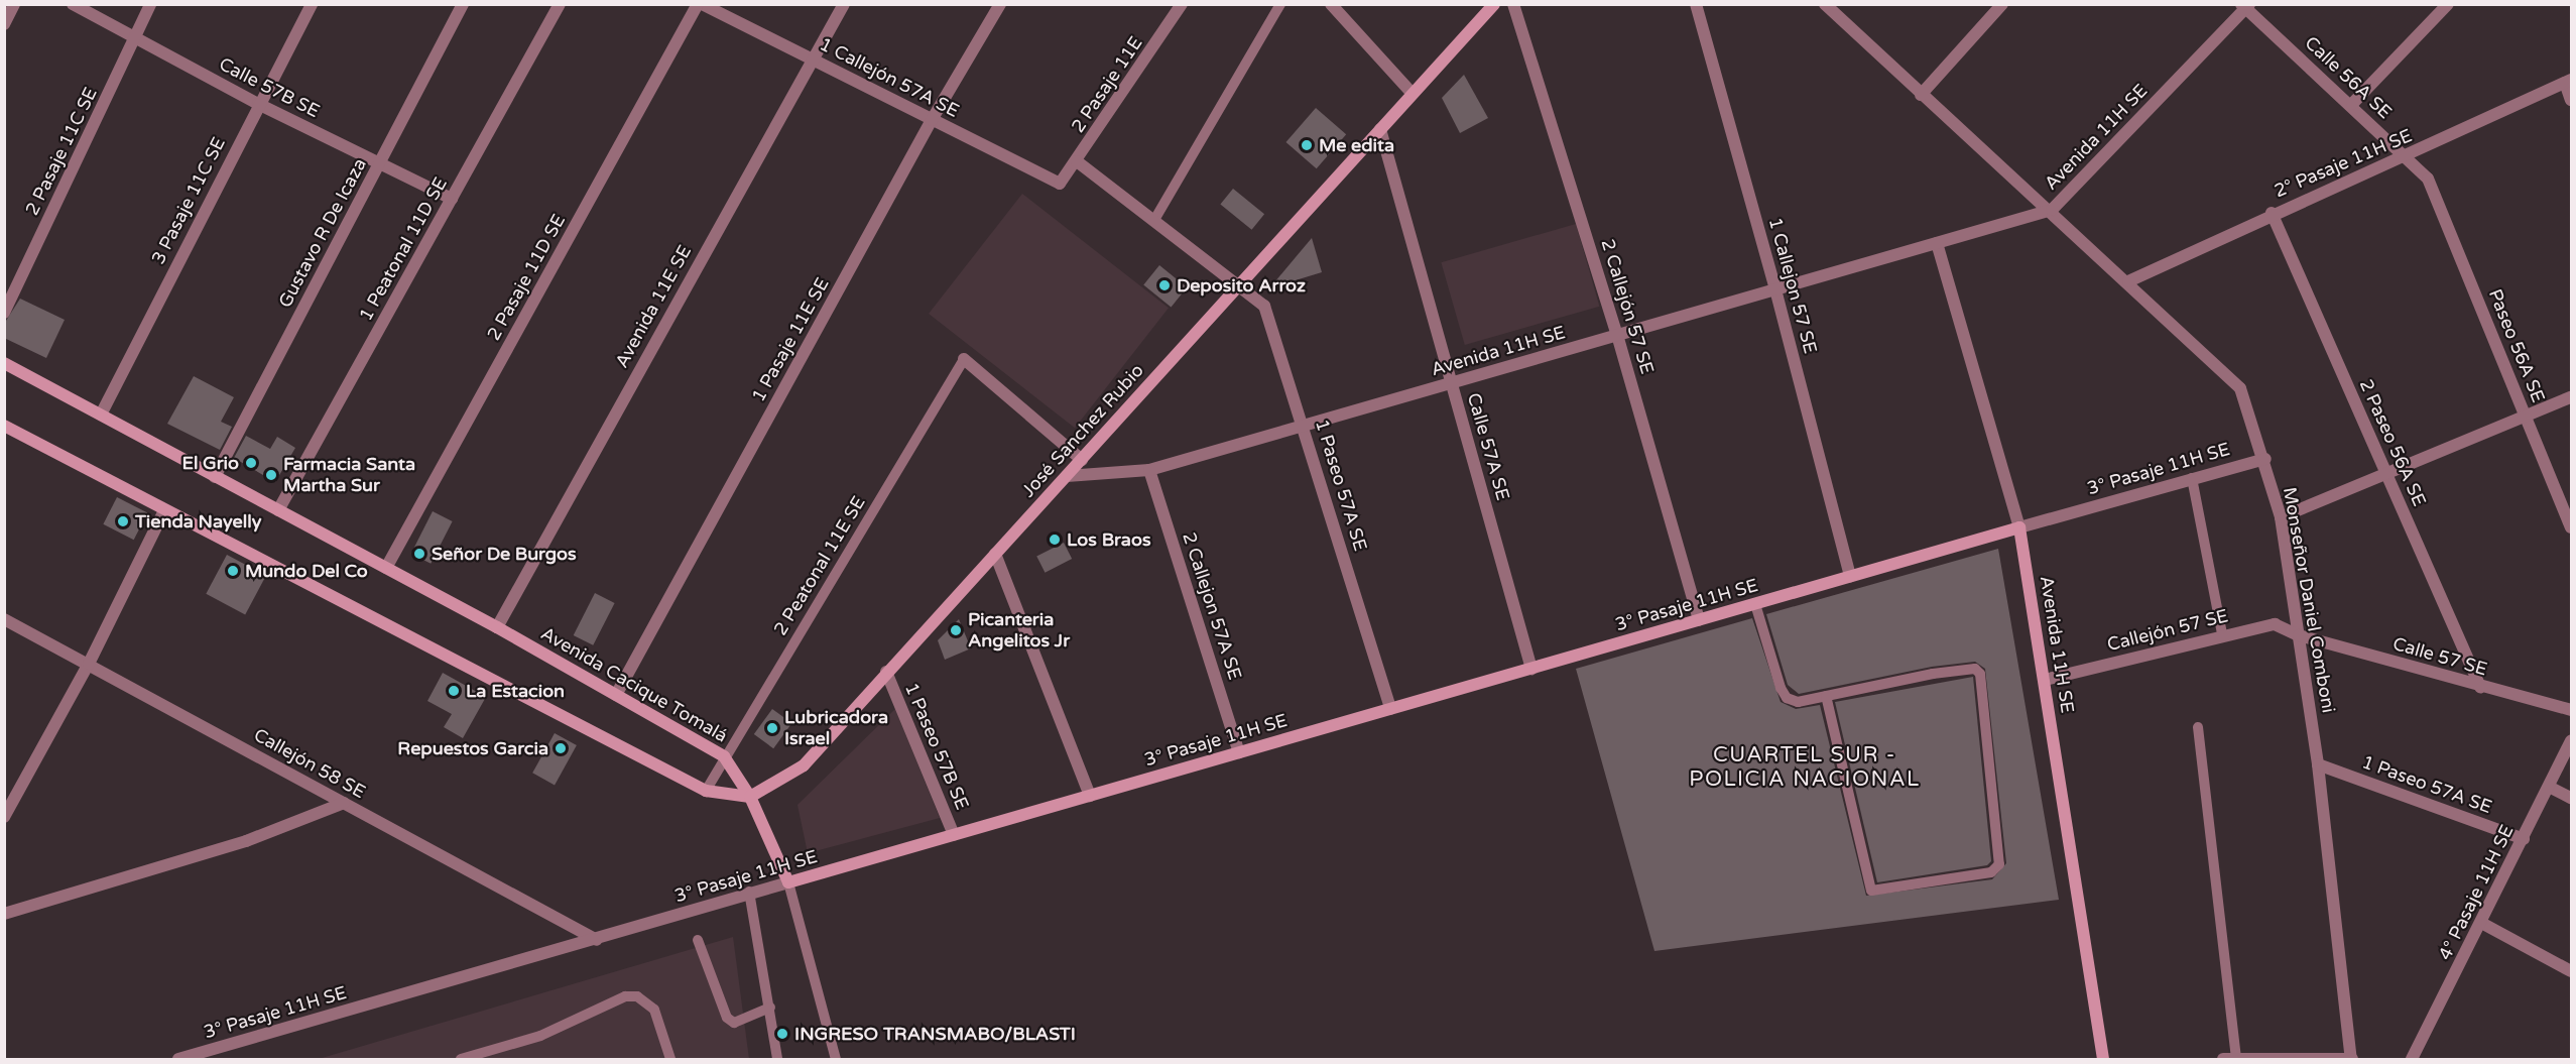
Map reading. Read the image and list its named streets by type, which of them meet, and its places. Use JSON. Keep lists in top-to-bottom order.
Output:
{
  "streets": {
    "main road": [
      "Avenida 11H SE",
      "José Sanchez Rubio",
      "3° Pasaje 11H SE",
      "Avenida Cacique Tomalá"
    ],
    "street": [
      "1 Callejón 57A SE",
      "Calle 56A SE",
      "2 Pasaje 11E",
      "Calle 57B SE",
      "2 Pasaje 11C SE",
      "2° Pasaje 11H SE",
      "3 Pasaje 11C SE",
      "Gustavo R De Icaza",
      "1 Peatonal 11D SE",
      "2 Pasaje 11D SE",
      "1 Callejon 57 SE",
      "Avenida 11E SE",
      "2 Callejón 57 SE",
      "1 Pasaje 11E SE",
      "Paseo 56A SE",
      "2 Paseo 56A SE",
      "Calle 57A SE",
      "1 Paseo 57A SE",
      "Monseñor Daniel Comboni",
      "2 Callejon 57A SE",
      "Callejón 57 SE",
      "Calle 57 SE",
      "1 Paseo 57B SE",
      "Callejón 58 SE",
      "4° Pasaje 11H SE"
    ],
    "lane": ["2 Peatonal 11E SE"]
  },
  "crossings": [
    ["1 Callejón 57A SE", "2 Pasaje 11E"],
    ["1 Callejón 57A SE", "2 Pasaje 11D SE"],
    ["1 Callejón 57A SE", "Avenida 11E SE"],
    ["1 Callejón 57A SE", "1 Pasaje 11E SE"],
    ["Calle 56A SE", "Avenida 11H SE"],
    ["Calle 56A SE", "2° Pasaje 11H SE"],
    ["Calle 56A SE", "Paseo 56A SE"],
    ["Calle 57B SE", "2 Pasaje 11C SE"],
    ["Calle 57B SE", "3 Pasaje 11C SE"],
    ["Calle 57B SE", "Gustavo R De Icaza"],
    ["Calle 57B SE", "1 Peatonal 11D SE"],
    ["Avenida 11H SE", "1 Callejon 57 SE"],
    ["Avenida 11H SE", "2 Callejón 57 SE"],
    ["Avenida 11H SE", "José Sanchez Rubio"],
    ["Avenida 11H SE", "Calle 57A SE"],
    ["Avenida 11H SE", "3° Pasaje 11H SE"],
    ["Avenida 11H SE", "1 Paseo 57A SE"],
    ["Avenida 11H SE", "Monseñor Daniel Comboni"],
    ["Avenida 11H SE", "2 Callejon 57A SE"],
    ["Avenida 11H SE", "Callejón 57 SE"],
    ["2° Pasaje 11H SE", "2 Paseo 56A SE"],
    ["2° Pasaje 11H SE", "Monseñor Daniel Comboni"],
    ["3 Pasaje 11C SE", "Avenida Cacique Tomalá"],
    ["Gustavo R De Icaza", "Avenida Cacique Tomalá"],
    ["1 Peatonal 11D SE", "Avenida Cacique Tomalá"],
    ["2 Pasaje 11D SE", "Avenida Cacique Tomalá"],
    ["1 Callejon 57 SE", "3° Pasaje 11H SE"],
    ["Avenida 11E SE", "Avenida Cacique Tomalá"],
    ["2 Callejón 57 SE", "3° Pasaje 11H SE"],
    ["1 Pasaje 11E SE", "Avenida Cacique Tomalá"],
    ["José Sanchez Rubio", "Calle 57A SE"],
    ["José Sanchez Rubio", "1 Paseo 57A SE"],
    ["José Sanchez Rubio", "Avenida Cacique Tomalá"],
    ["José Sanchez Rubio", "1 Paseo 57B SE"],
    ["2 Paseo 56A SE", "Calle 57 SE"],
    ["Calle 57A SE", "3° Pasaje 11H SE"],
    ["3° Pasaje 11H SE", "1 Paseo 57A SE"],
    ["3° Pasaje 11H SE", "Monseñor Daniel Comboni"],
    ["3° Pasaje 11H SE", "2 Callejon 57A SE"],
    ["3° Pasaje 11H SE", "1 Paseo 57B SE"],
    ["3° Pasaje 11H SE", "Callejón 58 SE"],
    ["1 Paseo 57A SE", "Monseñor Daniel Comboni"],
    ["1 Paseo 57A SE", "4° Pasaje 11H SE"],
    ["2 Peatonal 11E SE", "Avenida Cacique Tomalá"],
    ["Monseñor Daniel Comboni", "Callejón 57 SE"],
    ["Monseñor Daniel Comboni", "Calle 57 SE"],
    ["Callejón 57 SE", "Calle 57 SE"]
  ],
  "districts": ["CUARTEL SUR - POLICIA NACIONAL"],
  "places": [
    "Me edita",
    "Deposito Arroz",
    "El Grio",
    "Farmacia Santa Martha Sur",
    "Tienda Nayelly",
    "Los Braos",
    "Señor De Burgos",
    "Mundo Del Co",
    "Picanteria Angelitos Jr",
    "La Estacion",
    "Lubricadora Israel",
    "Repuestos Garcia",
    "INGRESO TRANSMABO/BLASTI"
  ]
}
